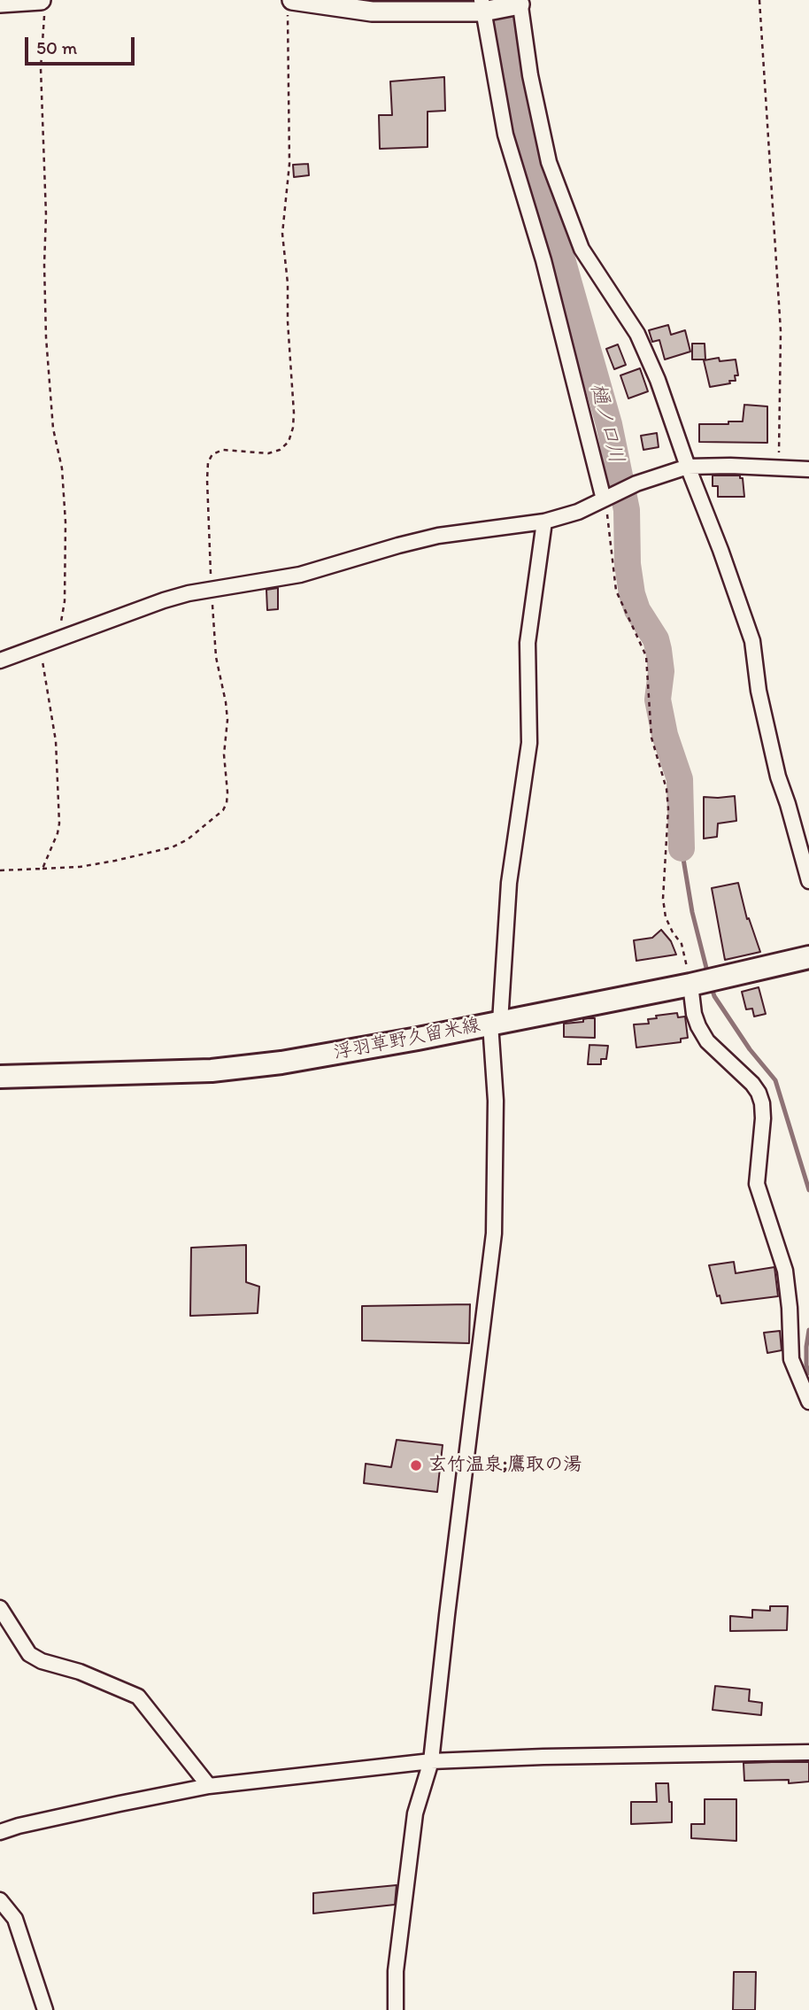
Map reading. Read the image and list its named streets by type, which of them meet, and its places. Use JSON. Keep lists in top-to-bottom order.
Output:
{
  "streets": {
    "main road": ["浮羽草野久留米線"]
  },
  "water": ["樋ノ口川"],
  "places": ["玄竹温泉;鷹取の湯"],
  "scale_bar": "50 m"
}
